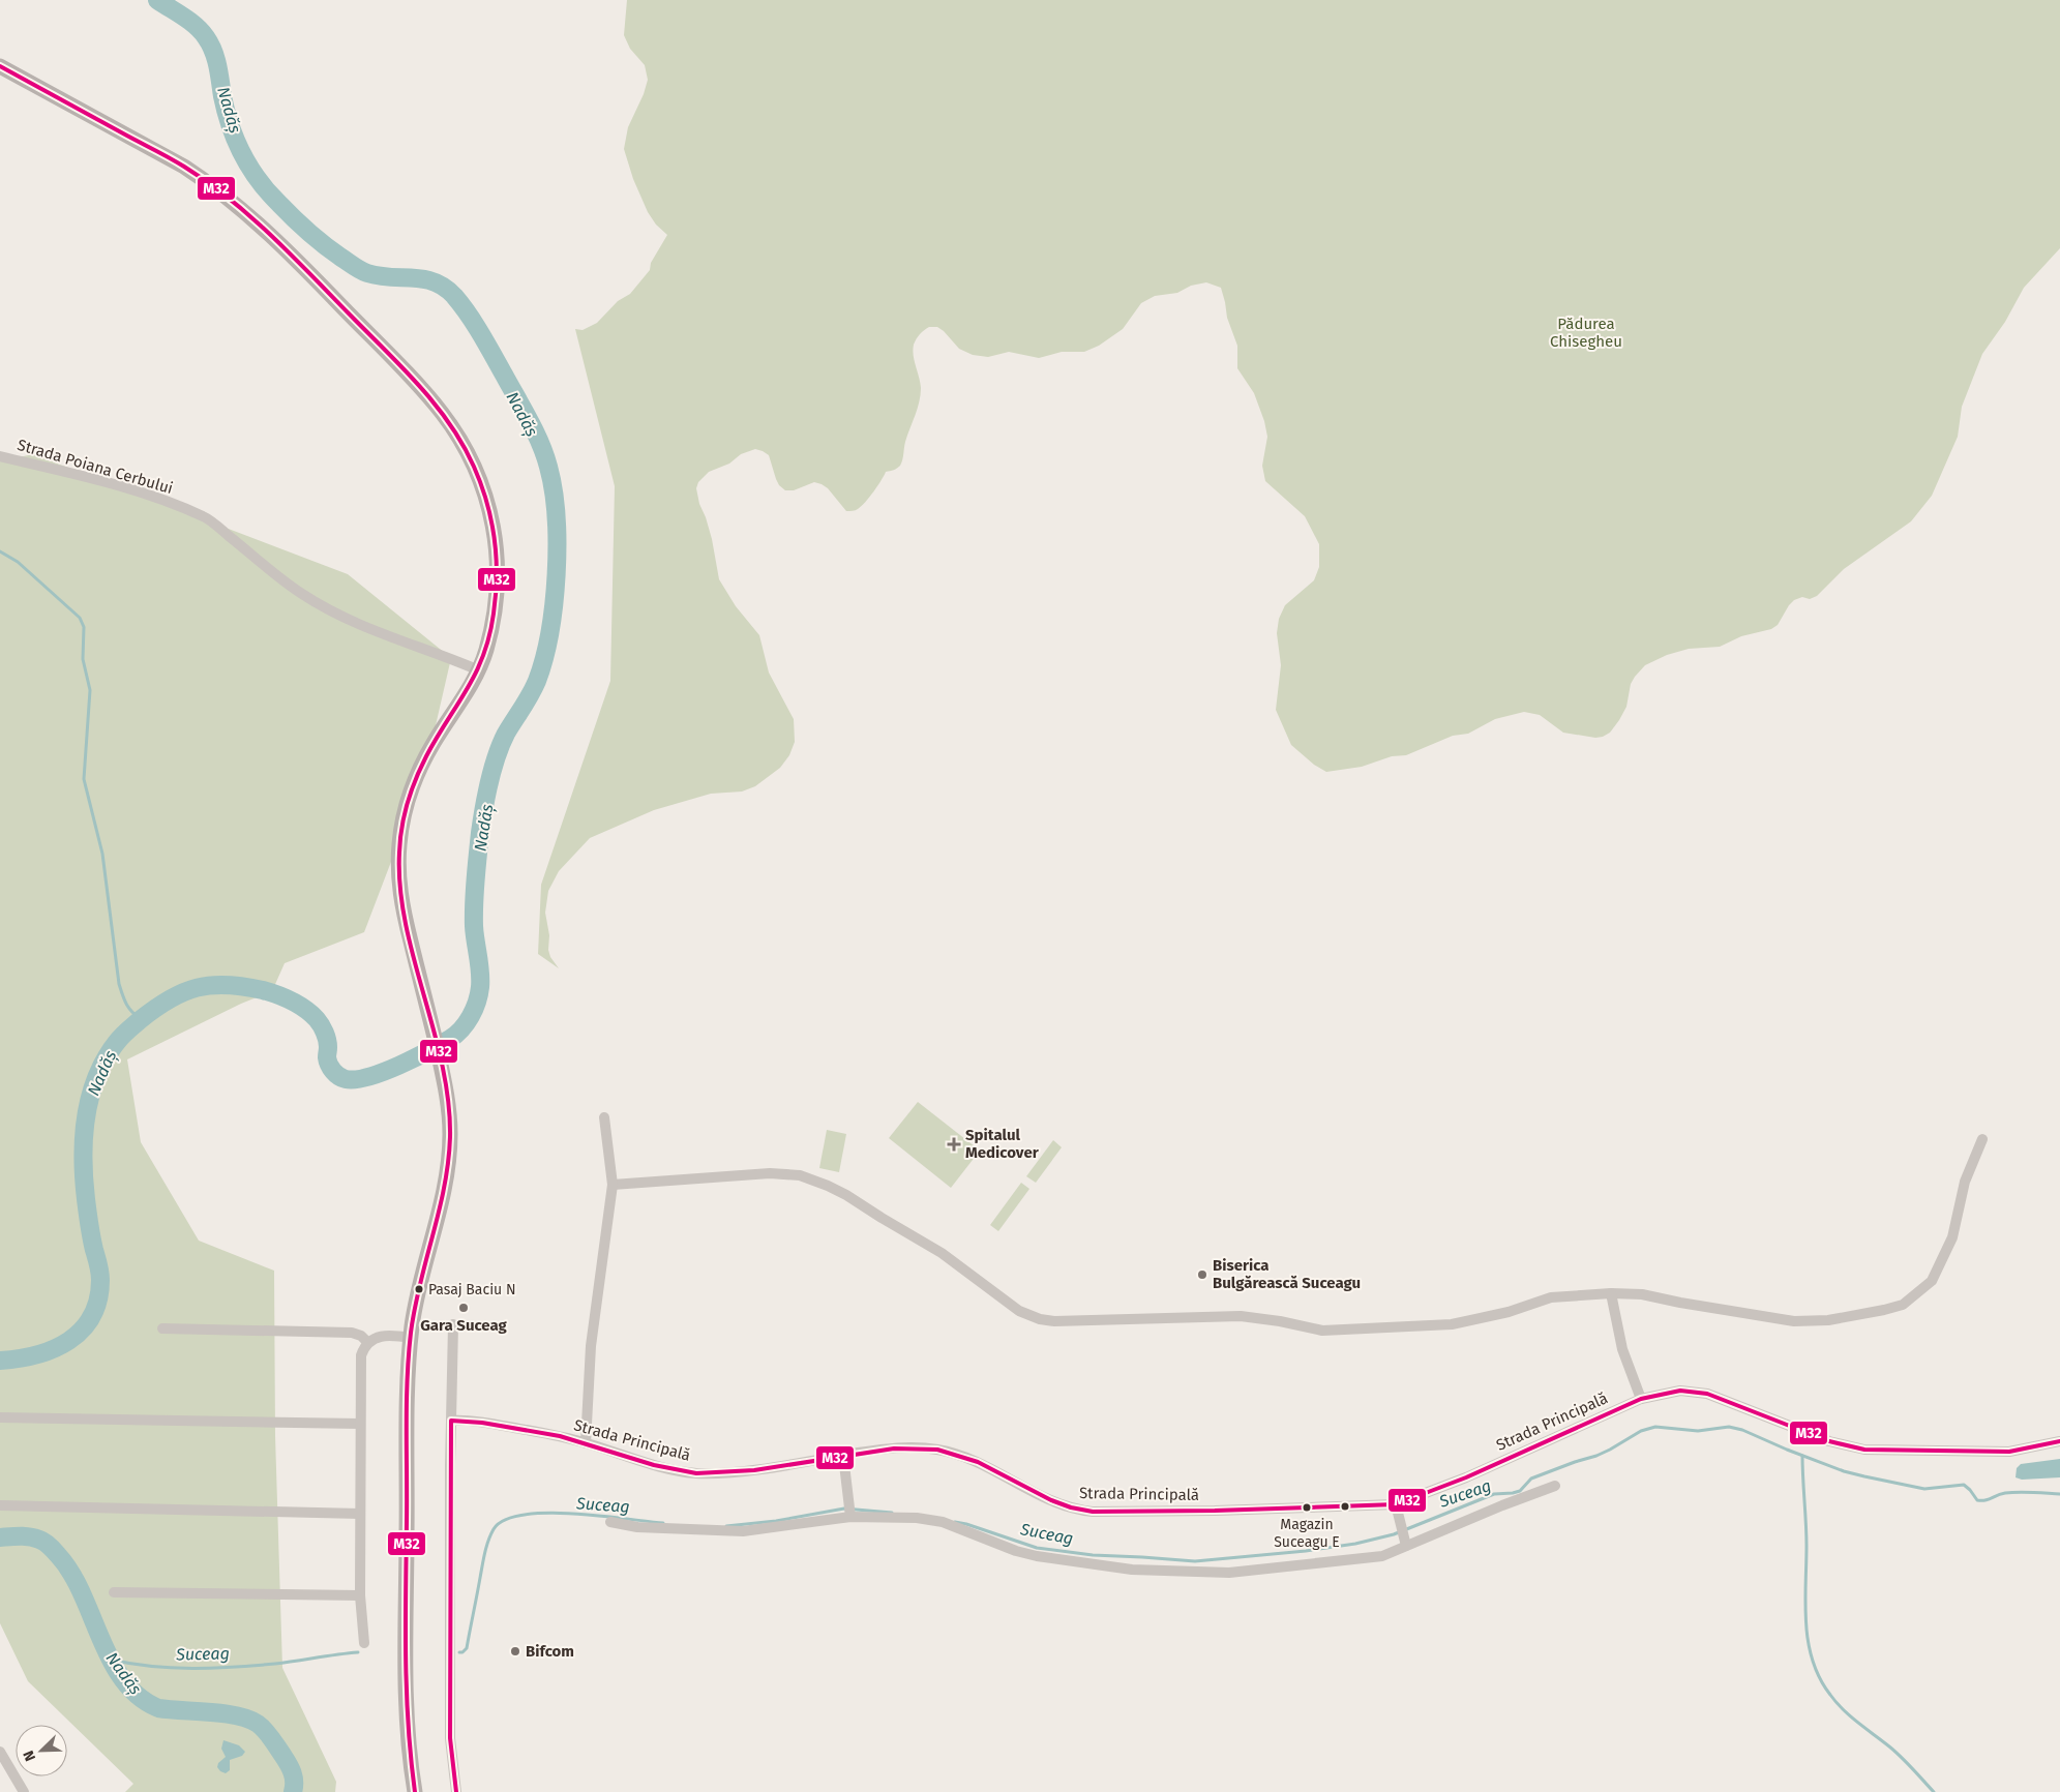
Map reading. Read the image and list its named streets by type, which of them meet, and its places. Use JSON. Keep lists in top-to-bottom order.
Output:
{
  "streets": {
    "street": ["Strada Poiana Cerbului", "Strada Principală"]
  },
  "water": ["Nadăș", "Suceag"],
  "parks": ["Pădurea Chisegheu"],
  "places": {
    "health": ["Spitalul Medicover"],
    "other": [
      "Biserica Bulgărească Suceagu",
      "Pasaj Baciu N",
      "Gara Suceag",
      "Magazin Suceagu E",
      "Bifcom"
    ]
  },
  "lines": ["transit line M32"],
  "north": "bottom left"
}
